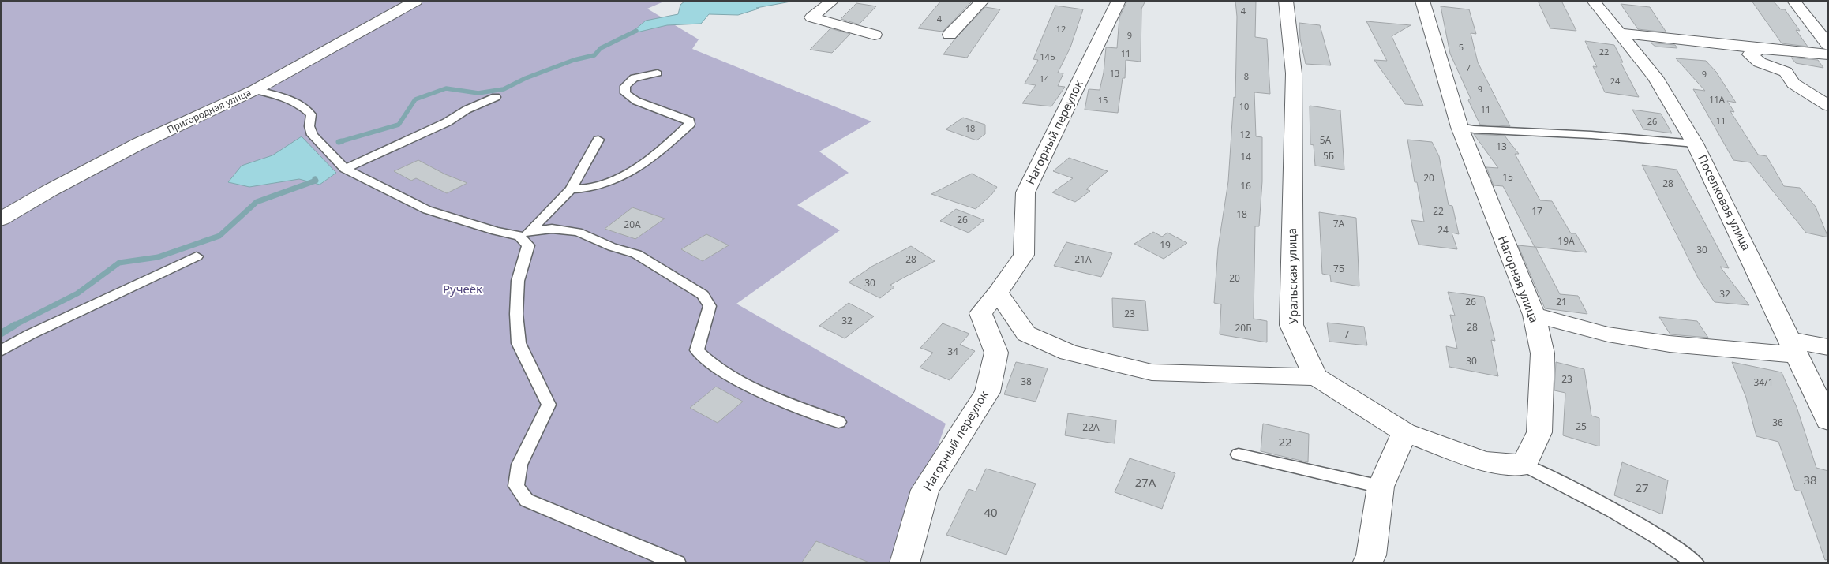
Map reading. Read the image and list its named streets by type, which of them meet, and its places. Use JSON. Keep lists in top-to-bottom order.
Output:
{
  "streets": {
    "street": [
      "Пригородная улица",
      "Нагорный переулок",
      "Поселковая улица",
      "Уральская улица",
      "Нагорная улица"
    ]
  },
  "parks": ["Ручеёк"],
  "house_numbers": [
    "4",
    "4",
    "12",
    "9",
    "5",
    "22",
    "11",
    "14Б",
    "7",
    "13",
    "9",
    "8",
    "14",
    "24",
    "9",
    "11А",
    "15",
    "10",
    "11",
    "11",
    "26",
    "18",
    "12",
    "5А",
    "13",
    "5Б",
    "14",
    "15",
    "20",
    "28",
    "16",
    "22",
    "17",
    "18",
    "26",
    "7А",
    "20А",
    "24",
    "19А",
    "19",
    "30",
    "28",
    "21А",
    "7Б",
    "20",
    "30",
    "32",
    "26",
    "21",
    "23",
    "32",
    "28",
    "20Б",
    "7",
    "34",
    "30",
    "23",
    "38",
    "34/1",
    "36",
    "25",
    "22А",
    "22",
    "38",
    "27А",
    "27",
    "40"
  ]
}
